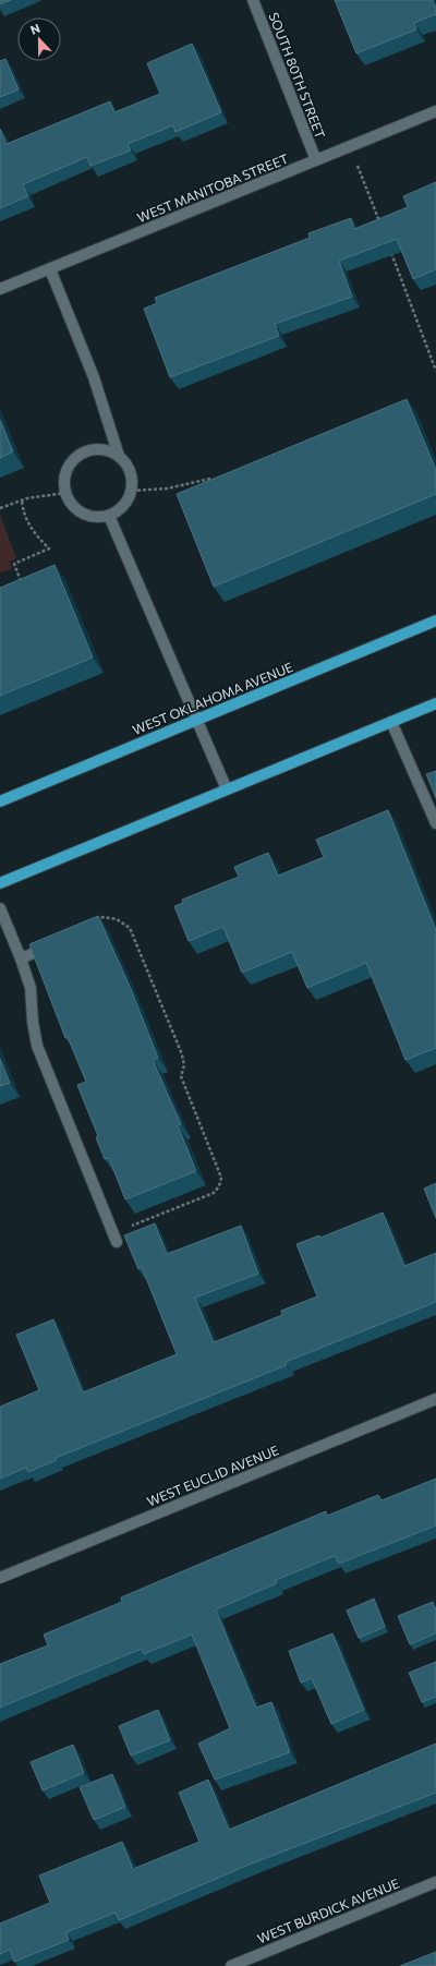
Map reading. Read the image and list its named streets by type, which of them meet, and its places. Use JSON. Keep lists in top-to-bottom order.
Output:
{
  "streets": {
    "main road": ["WEST OKLAHOMA AVENUE"],
    "street": [
      "SOUTH 80TH STREET",
      "WEST MANITOBA STREET",
      "WEST EUCLID AVENUE",
      "WEST BURDICK AVENUE"
    ]
  },
  "crossings": [
    ["SOUTH 80TH STREET", "WEST MANITOBA STREET"]
  ],
  "north": "top"
}
